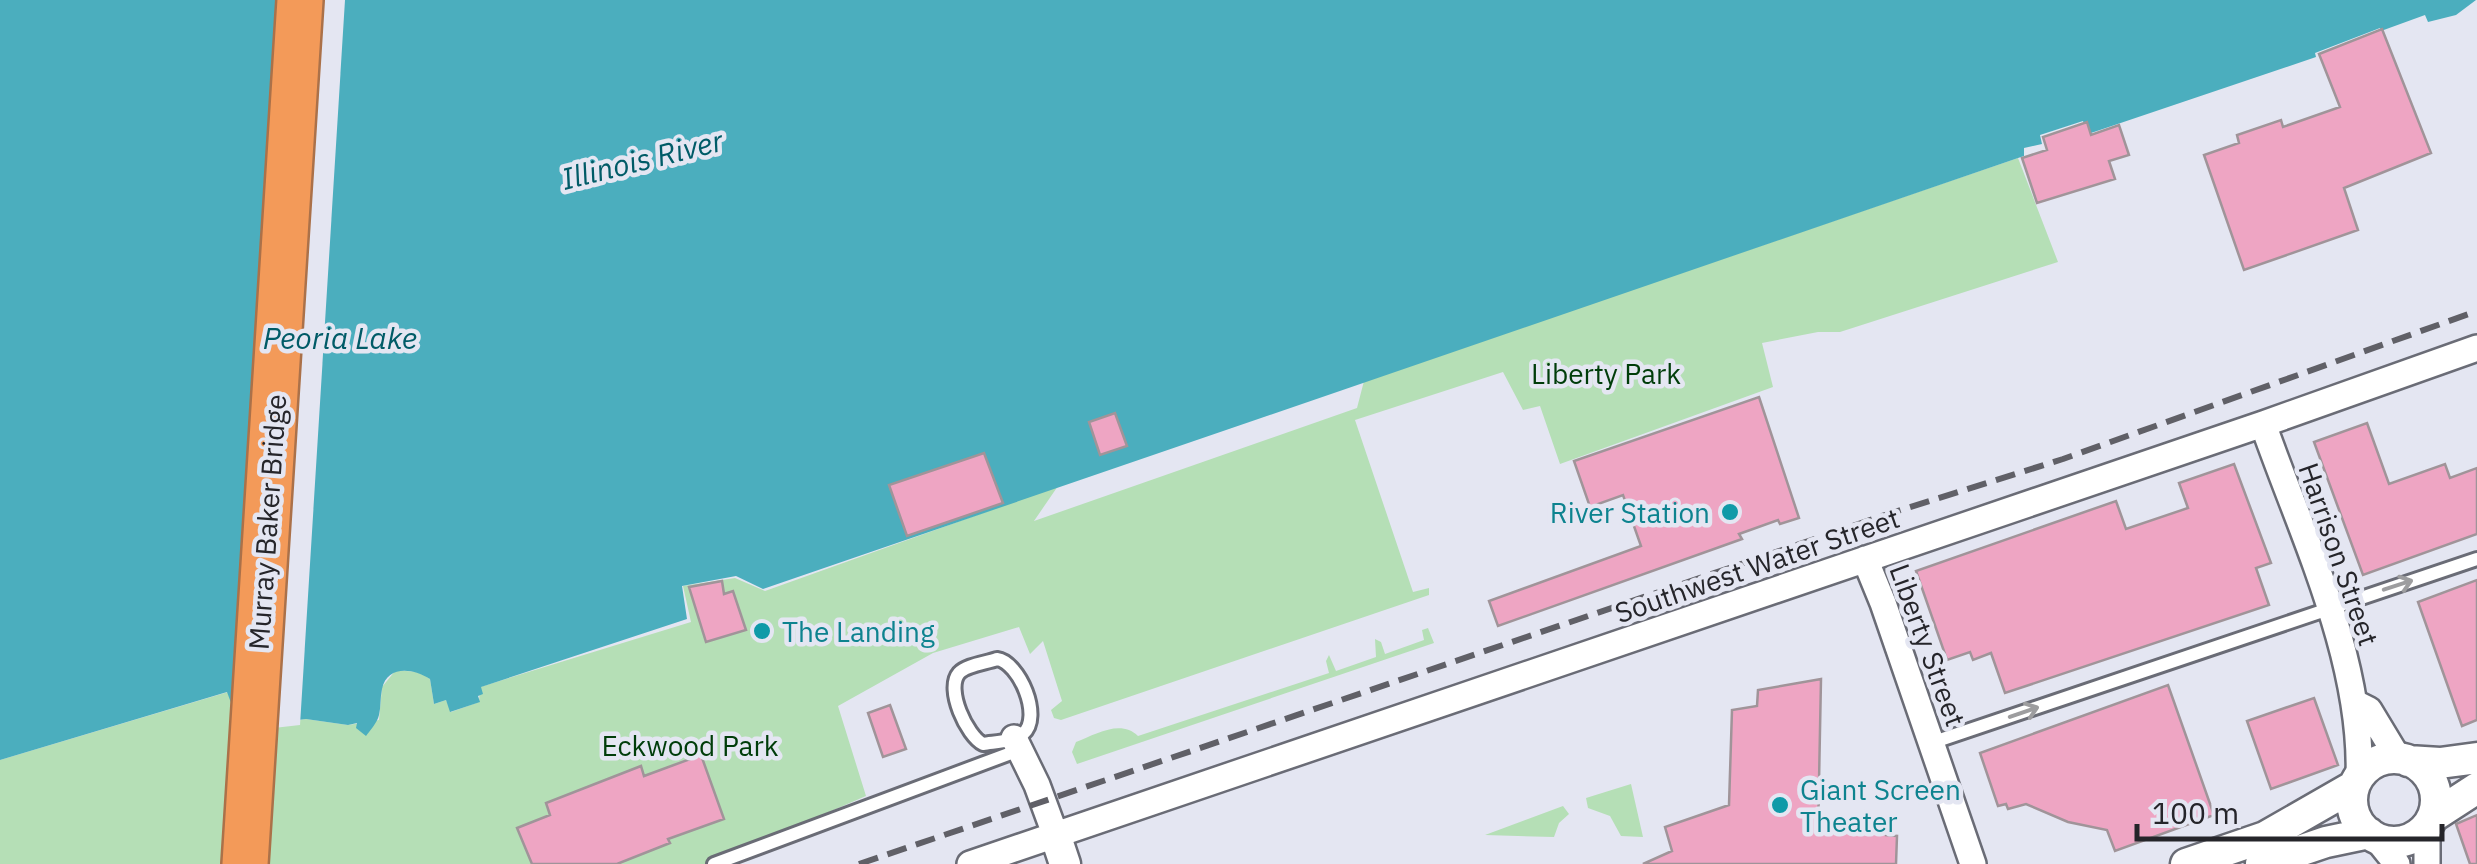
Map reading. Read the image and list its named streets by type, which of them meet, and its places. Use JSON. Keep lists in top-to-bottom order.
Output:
{
  "streets": {
    "highway": ["Murray Baker Bridge"],
    "street": ["Harrison Street", "Southwest Water Street", "Liberty Street"]
  },
  "crossings": [
    ["Harrison Street", "Southwest Water Street"],
    ["Southwest Water Street", "Liberty Street"]
  ],
  "water": ["Illinois River", "Peoria Lake"],
  "parks": ["Liberty Park", "Eckwood Park"],
  "places": ["River Station", "The Landing", "Giant Screen Theater"],
  "scale_bar": "100 m"
}
